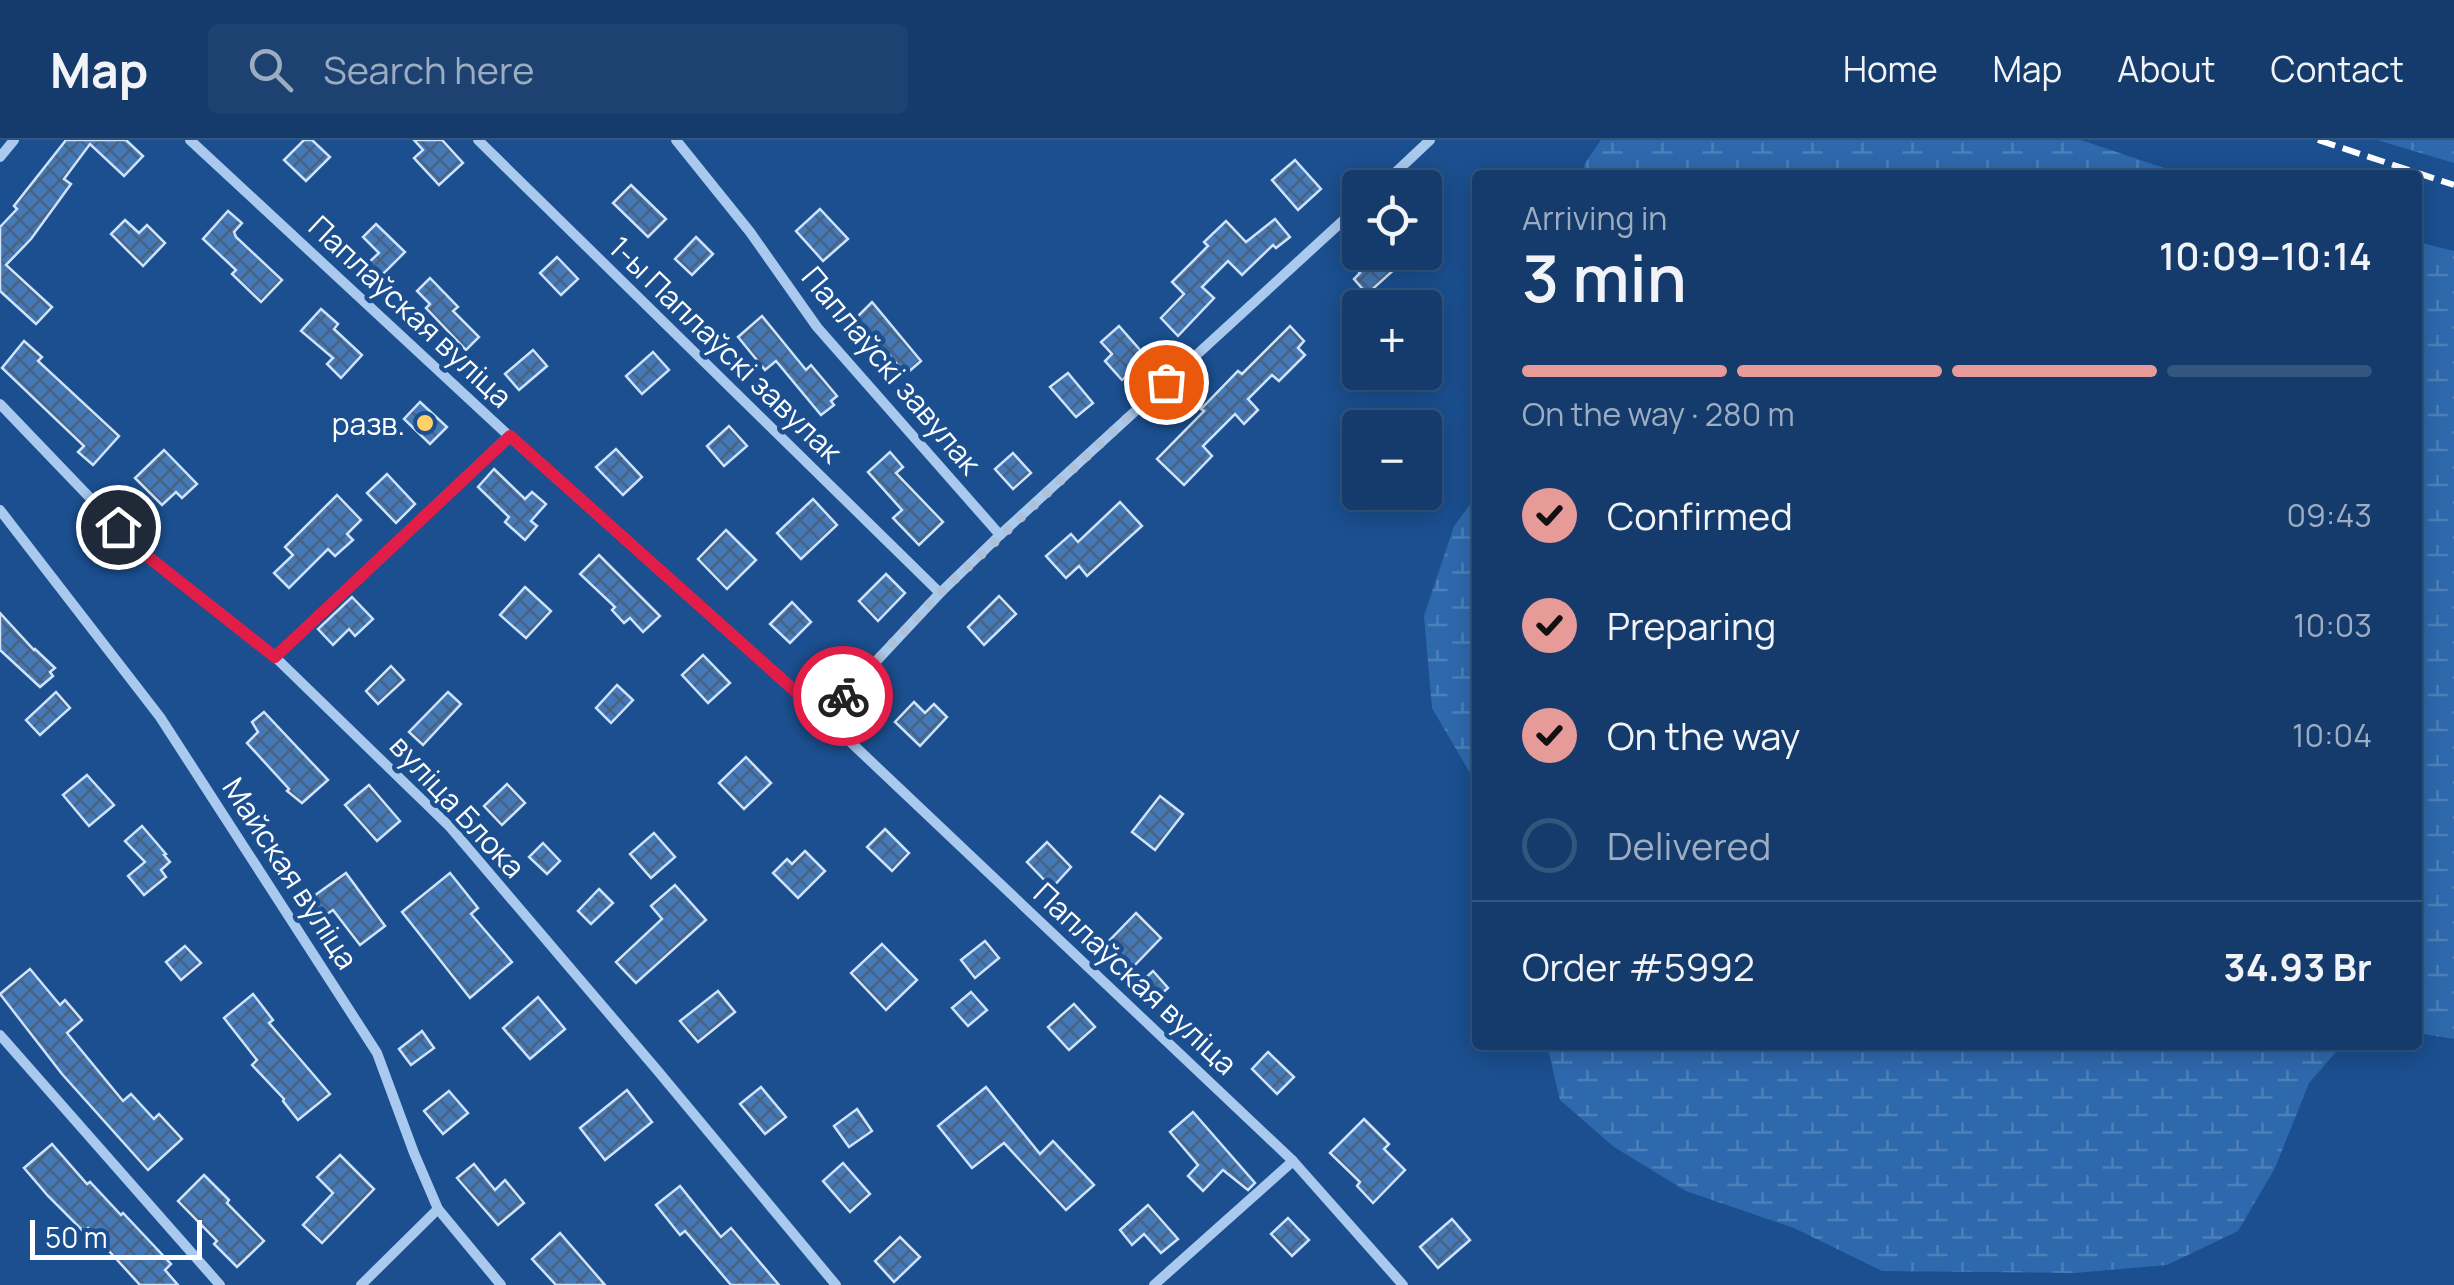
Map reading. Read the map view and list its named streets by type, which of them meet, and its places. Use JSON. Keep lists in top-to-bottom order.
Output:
{
  "streets": {
    "street": [
      "Паплаўская вуліца",
      "1-ы Паплаўскі завулак",
      "Паплаўскі завулак",
      "вуліца Блока",
      "Майская вуліца"
    ]
  },
  "places": ["разв."],
  "scale_bar": "50 m",
  "page": {
    "header": "Map",
    "search": "Search here",
    "nav": [
      "Home",
      "Map",
      "About",
      "Contact"
    ],
    "map_buttons": ["+", "−"],
    "heading": ["3 min", "Arriving in", "10:09–10:14"],
    "panel": ["Order #5992", "34.93 Br"],
    "bar": "On the way · 280 m",
    "list": [
      ["Confirmed", "09:43"],
      ["Preparing", "10:03"],
      ["On the way", "10:04"],
      "Delivered"
    ],
    "scale": "50 m"
  }
}
